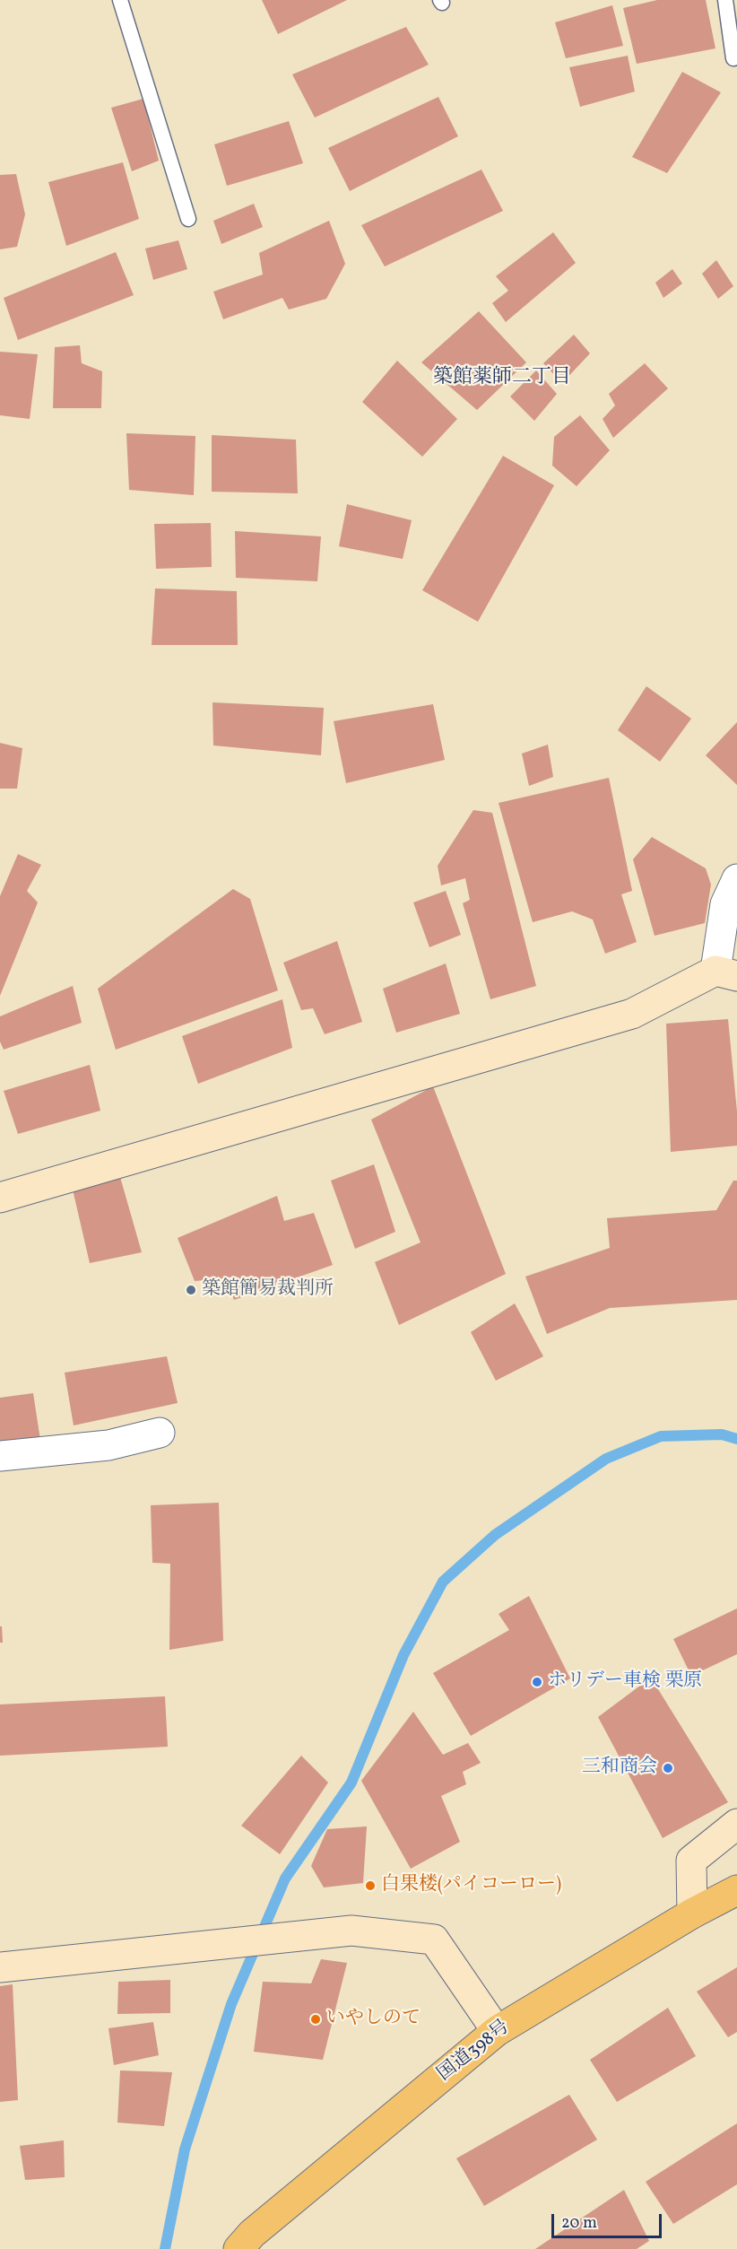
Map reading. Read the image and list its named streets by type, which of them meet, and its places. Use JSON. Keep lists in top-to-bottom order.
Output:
{
  "streets": {
    "highway": ["国道398号"]
  },
  "districts": ["築館薬師二丁目"],
  "places": [
    "築館簡易裁判所",
    "ホリデー車検 栗原",
    "三和商会",
    "白果楼(パイコーロー)",
    "いやしのて"
  ],
  "scale_bar": "20 m"
}
